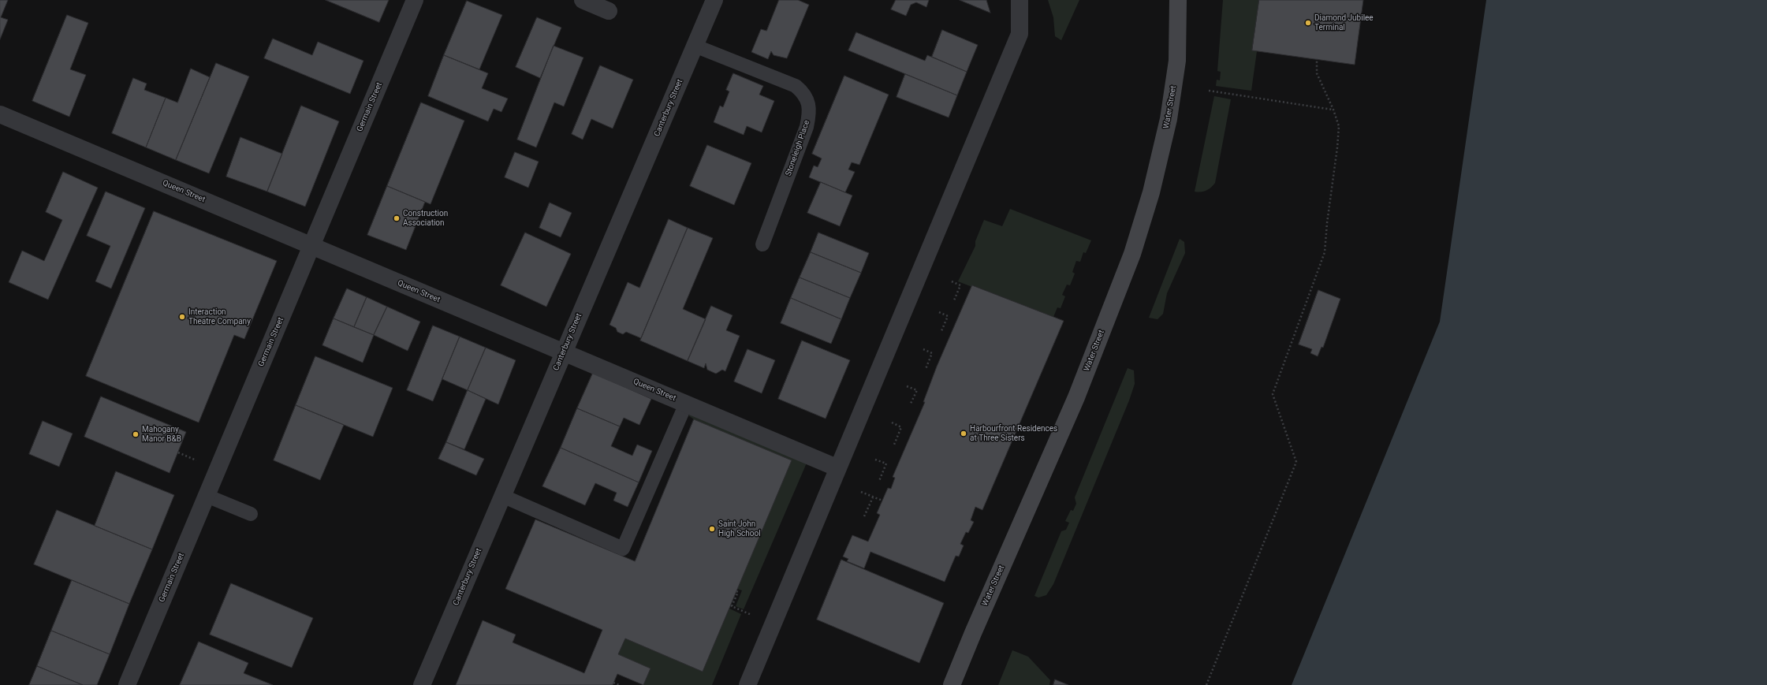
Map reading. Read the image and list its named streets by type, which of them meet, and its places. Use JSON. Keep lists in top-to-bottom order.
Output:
{
  "streets": {
    "main road": ["Water Street"],
    "street": ["Germain Street", "Canterbury Street", "Queen Street"],
    "lane": ["Stoneleigh Place"]
  },
  "crossings": [
    ["Germain Street", "Queen Street"],
    ["Canterbury Street", "Stoneleigh Place"],
    ["Canterbury Street", "Queen Street"]
  ],
  "places": [
    "Diamond Jubilee Terminal",
    "Construction Association",
    "Interaction Theatre Company",
    "Harbourfront Residences at Three Sisters",
    "Mahogany Manor B&B",
    "Saint John High School"
  ]
}
